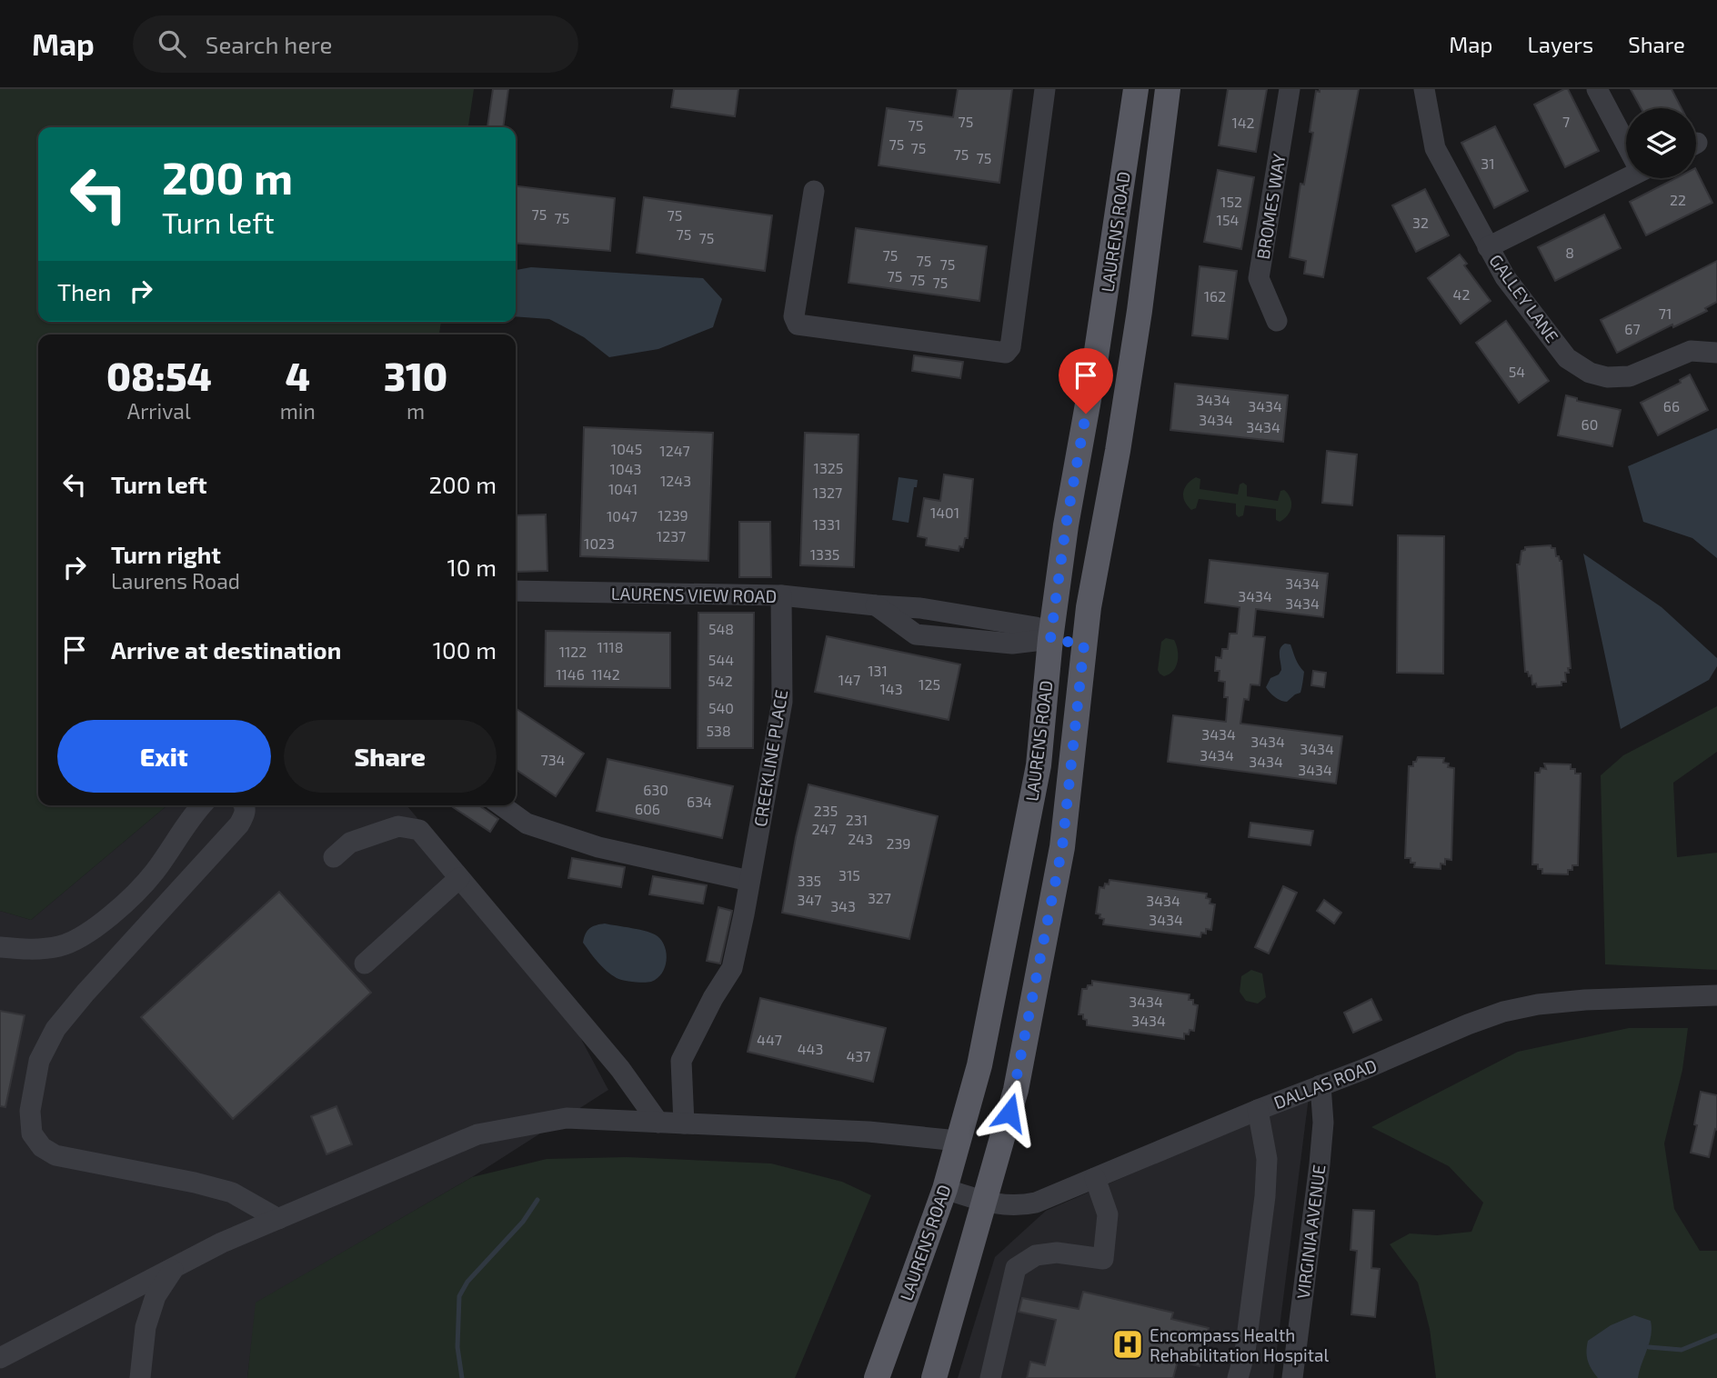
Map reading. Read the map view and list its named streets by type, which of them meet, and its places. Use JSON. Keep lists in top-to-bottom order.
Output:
{
  "streets": {
    "main road": ["LAURENS ROAD"],
    "street": [
      "BROMES WAY",
      "GALLEY LANE",
      "LAURENS VIEW ROAD",
      "CREEKLINE PLACE",
      "DALLAS ROAD",
      "VIRGINIA AVENUE"
    ]
  },
  "crossings": [
    ["LAURENS ROAD", "LAURENS VIEW ROAD"],
    ["LAURENS ROAD", "DALLAS ROAD"],
    ["LAURENS VIEW ROAD", "CREEKLINE PLACE"],
    ["DALLAS ROAD", "VIRGINIA AVENUE"]
  ],
  "places": {
    "hospital": ["Encompass Health Rehabilitation Hospital"]
  },
  "house_numbers": [
    "75",
    "7",
    "142",
    "75",
    "75",
    "75",
    "75",
    "75",
    "31",
    "22",
    "152",
    "75",
    "75",
    "75",
    "154",
    "32",
    "75",
    "75",
    "8",
    "75",
    "75",
    "75",
    "75",
    "75",
    "75",
    "42",
    "162",
    "71",
    "67",
    "54",
    "3434",
    "3434",
    "66",
    "3434",
    "60",
    "3434",
    "1045",
    "1247",
    "1325",
    "1043",
    "1243",
    "1041",
    "1327",
    "1401",
    "1239",
    "1047",
    "1331",
    "1237",
    "1023",
    "1335",
    "3434",
    "3434",
    "3434",
    "548",
    "1118",
    "1122",
    "544",
    "131",
    "1146",
    "1142",
    "147",
    "542",
    "125",
    "143",
    "540",
    "538",
    "3434",
    "3434",
    "3434",
    "3434",
    "734",
    "3434",
    "3434",
    "630",
    "634",
    "606",
    "235",
    "231",
    "247",
    "243",
    "239",
    "315",
    "335",
    "327",
    "347",
    "3434",
    "343",
    "3434",
    "3434",
    "3434",
    "447",
    "443",
    "437"
  ],
  "page": {
    "header": "Map",
    "search": "Search here",
    "nav": ["Map", "Layers", "Share"],
    "turn": ["200 m", "Turn left"],
    "then": "Then",
    "eta": [
      "08:54",
      "Arrival",
      "4",
      "min",
      "310",
      "m"
    ],
    "list": [
      {
        "name": "Turn left",
        "value": "200 m"
      },
      {
        "name": "Turn right",
        "note": "Laurens Road",
        "value": "10 m"
      },
      {
        "name": "Arrive at destination",
        "value": "100 m"
      }
    ],
    "buttons": ["Exit", "Share"]
  }
}
